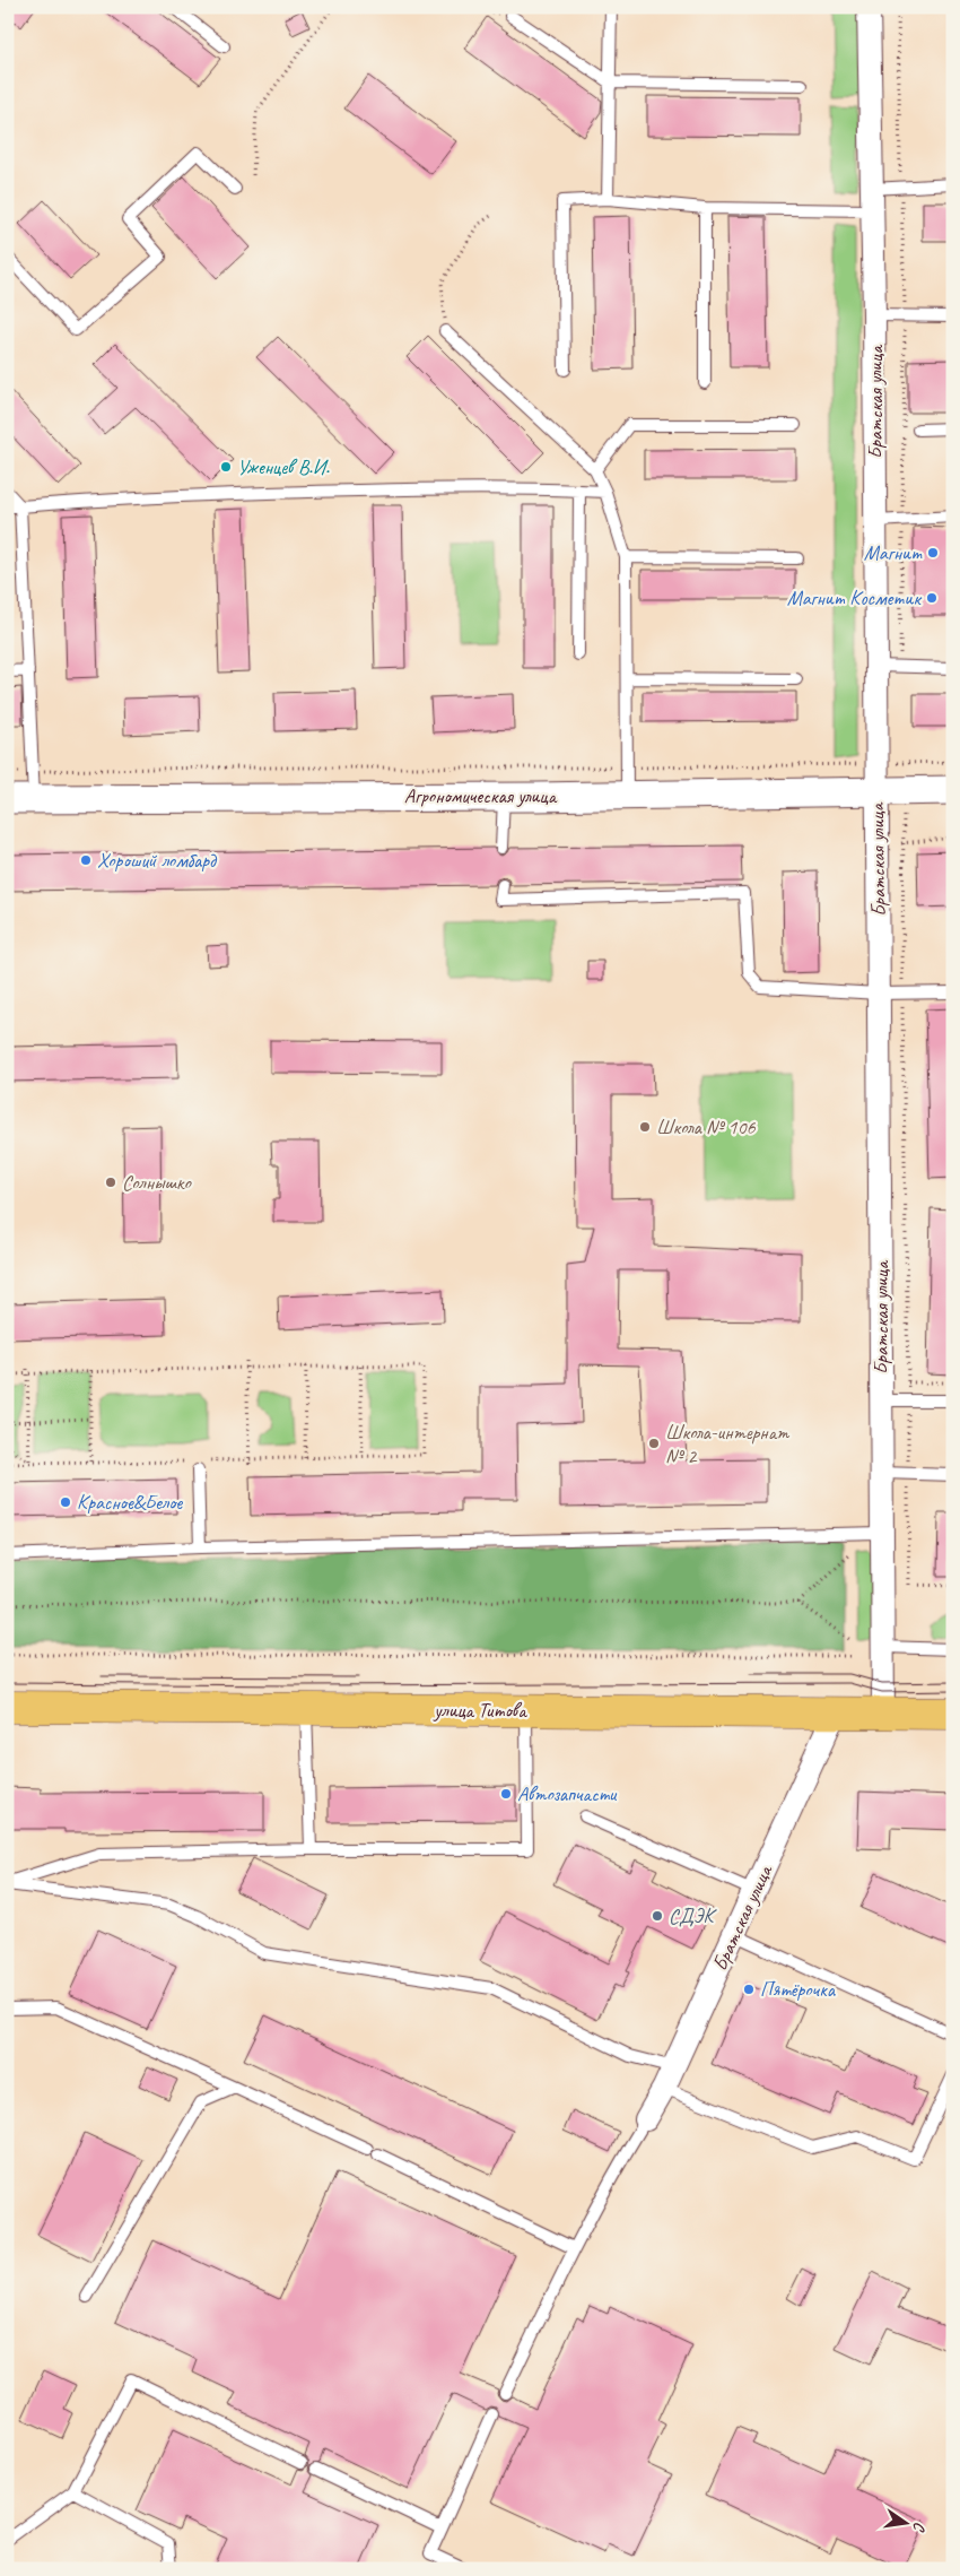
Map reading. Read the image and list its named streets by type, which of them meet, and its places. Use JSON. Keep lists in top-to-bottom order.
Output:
{
  "streets": {
    "main road": ["улица Титова"],
    "street": ["Братская улица", "Агрономическая улица"]
  },
  "crossings": [
    ["Братская улица", "Агрономическая улица"],
    ["Братская улица", "улица Титова"]
  ],
  "places": [
    "Уженцев В.И.",
    "Магнит",
    "Магнит Косметик",
    "Хороший ломбард",
    "Школа № 106",
    "Солнышко",
    "Школа-интернат № 2",
    "Красное&Белое",
    "Автозапчасти",
    "СДЭК",
    "Пятёрочка"
  ],
  "north": "right"
}
